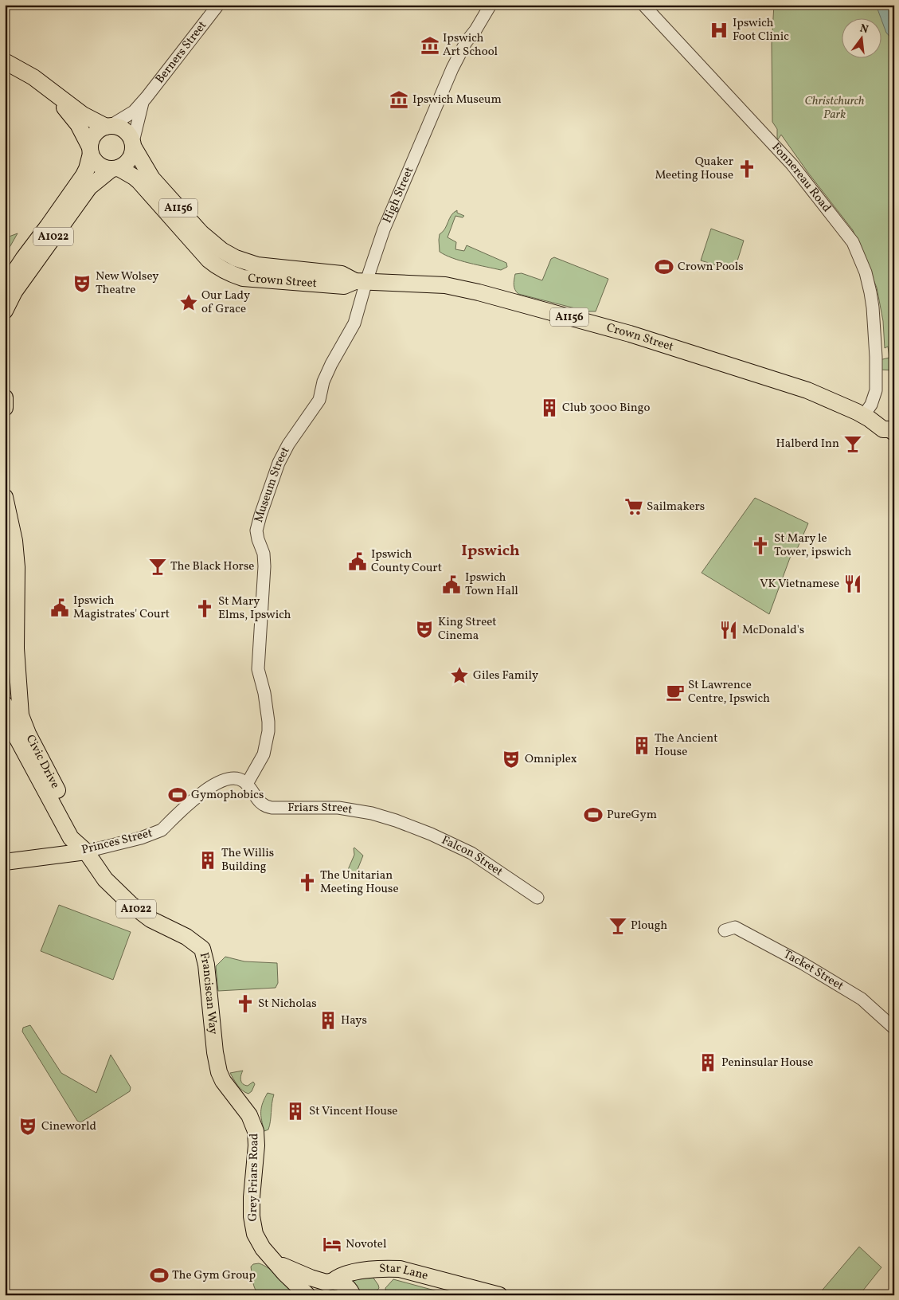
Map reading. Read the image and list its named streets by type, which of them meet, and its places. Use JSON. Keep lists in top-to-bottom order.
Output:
{
  "streets": {
    "main road": [
      "A1156",
      "A1022",
      "Crown Street",
      "Civic Drive",
      "Princes Street",
      "Franciscan Way",
      "Grey Friars Road",
      "Star Lane"
    ],
    "street": [
      "Berners Street",
      "Fonnereau Road",
      "High Street",
      "Museum Street",
      "Friars Street",
      "Falcon Street",
      "Tacket Street"
    ]
  },
  "crossings": [
    ["Berners Street", "A1022"],
    ["Berners Street", "Crown Street"],
    ["Fonnereau Road", "A1156"],
    ["Fonnereau Road", "Crown Street"],
    ["High Street", "Crown Street"],
    ["High Street", "Museum Street"],
    ["A1156", "Crown Street"],
    ["A1022", "Crown Street"],
    ["Museum Street", "Friars Street"],
    ["Museum Street", "Princes Street"],
    ["Civic Drive", "Princes Street"],
    ["Civic Drive", "Franciscan Way"],
    ["Friars Street", "Princes Street"],
    ["Friars Street", "Falcon Street"],
    ["Princes Street", "Franciscan Way"],
    ["Franciscan Way", "Grey Friars Road"],
    ["Grey Friars Road", "Star Lane"]
  ],
  "districts": ["Ipswich"],
  "parks": ["Christchurch Park"],
  "places": {
    "hospital": ["Ipswich Foot Clinic"],
    "museum": ["Ipswich Art School", "Ipswich Museum"],
    "church": [
      "Quaker Meeting House",
      "St Mary le Tower, ipswich",
      "St Mary Elms, Ipswich",
      "The Unitarian Meeting House",
      "St Nicholas"
    ],
    "sports": [
      "Crown Pools",
      "Gymophobics",
      "PureGym",
      "The Gym Group"
    ],
    "theatre": [
      "New Wolsey Theatre",
      "King Street Cinema",
      "Omniplex",
      "Cineworld"
    ],
    "place": ["Our Lady of Grace", "Giles Family"],
    "building": [
      "Club 3000 Bingo",
      "The Ancient House",
      "The Willis Building",
      "Hays",
      "Peninsular House",
      "St Vincent House"
    ],
    "bar": ["Halberd Inn", "The Black Horse", "Plough"],
    "supermarket": ["Sailmakers"],
    "public building": ["Ipswich County Court", "Ipswich Town Hall", "Ipswich Magistrates' Court"],
    "restaurant": ["VK Vietnamese", "McDonald's"],
    "cafe": ["St Lawrence Centre, Ipswich"],
    "hotel": ["Novotel"]
  },
  "north": "top"
}
